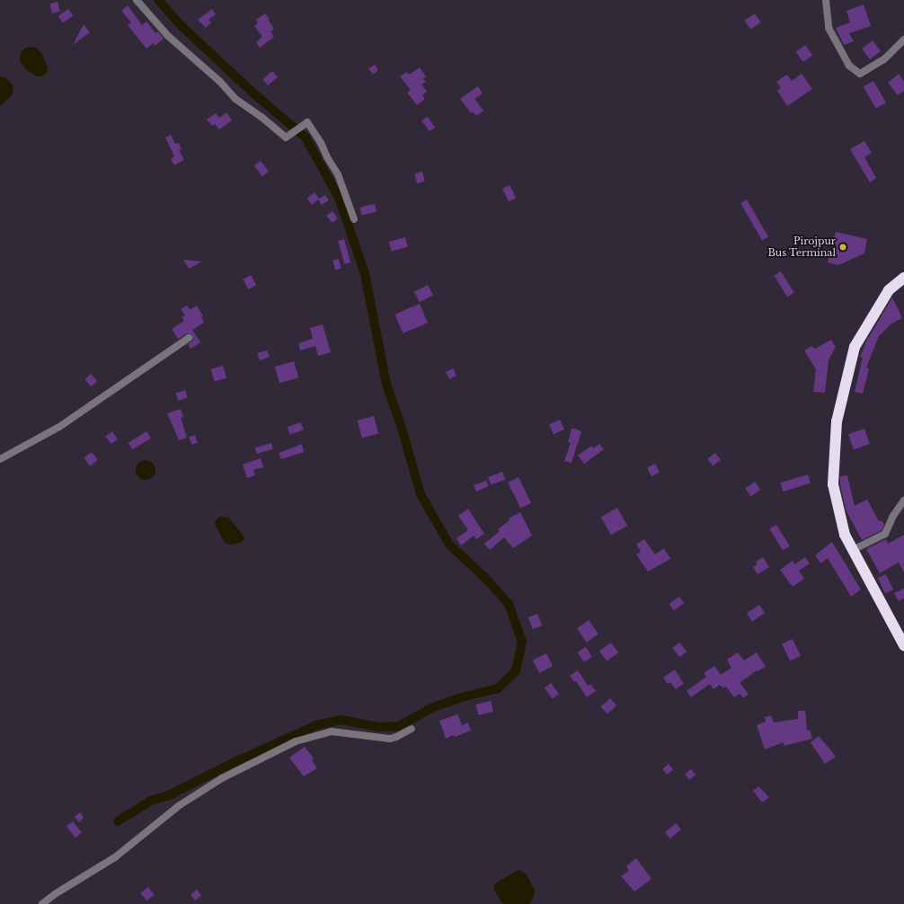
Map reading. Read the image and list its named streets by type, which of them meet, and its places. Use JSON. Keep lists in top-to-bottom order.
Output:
{
  "places": ["Pirojpur Bus Terminal"]
}
